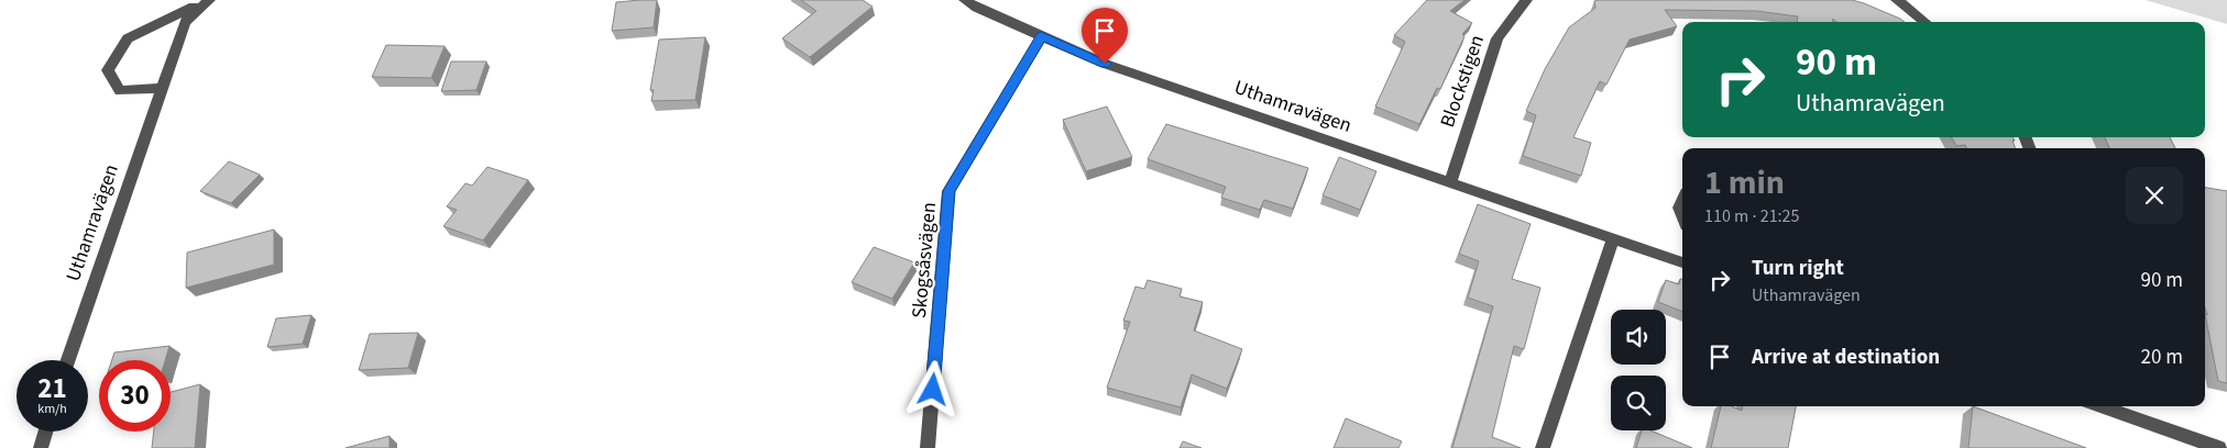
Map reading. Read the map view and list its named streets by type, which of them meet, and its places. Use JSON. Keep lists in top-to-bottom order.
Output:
{
  "streets": {
    "street": ["Blockstigen", "Uthamravägen", "Skogsåsvägen"]
  },
  "crossings": [
    ["Blockstigen", "Uthamravägen"],
    ["Uthamravägen", "Skogsåsvägen"]
  ],
  "page": {
    "turn": ["90 m", "Uthamravägen"],
    "heading": ["1 min", "110 m · 21:25"],
    "list": [
      {
        "name": "Turn right",
        "note": "Uthamravägen",
        "value": "90 m"
      },
      {
        "name": "Arrive at destination",
        "value": "20 m"
      }
    ],
    "speed": "21 km/h",
    "limit": "30"
  }
}
